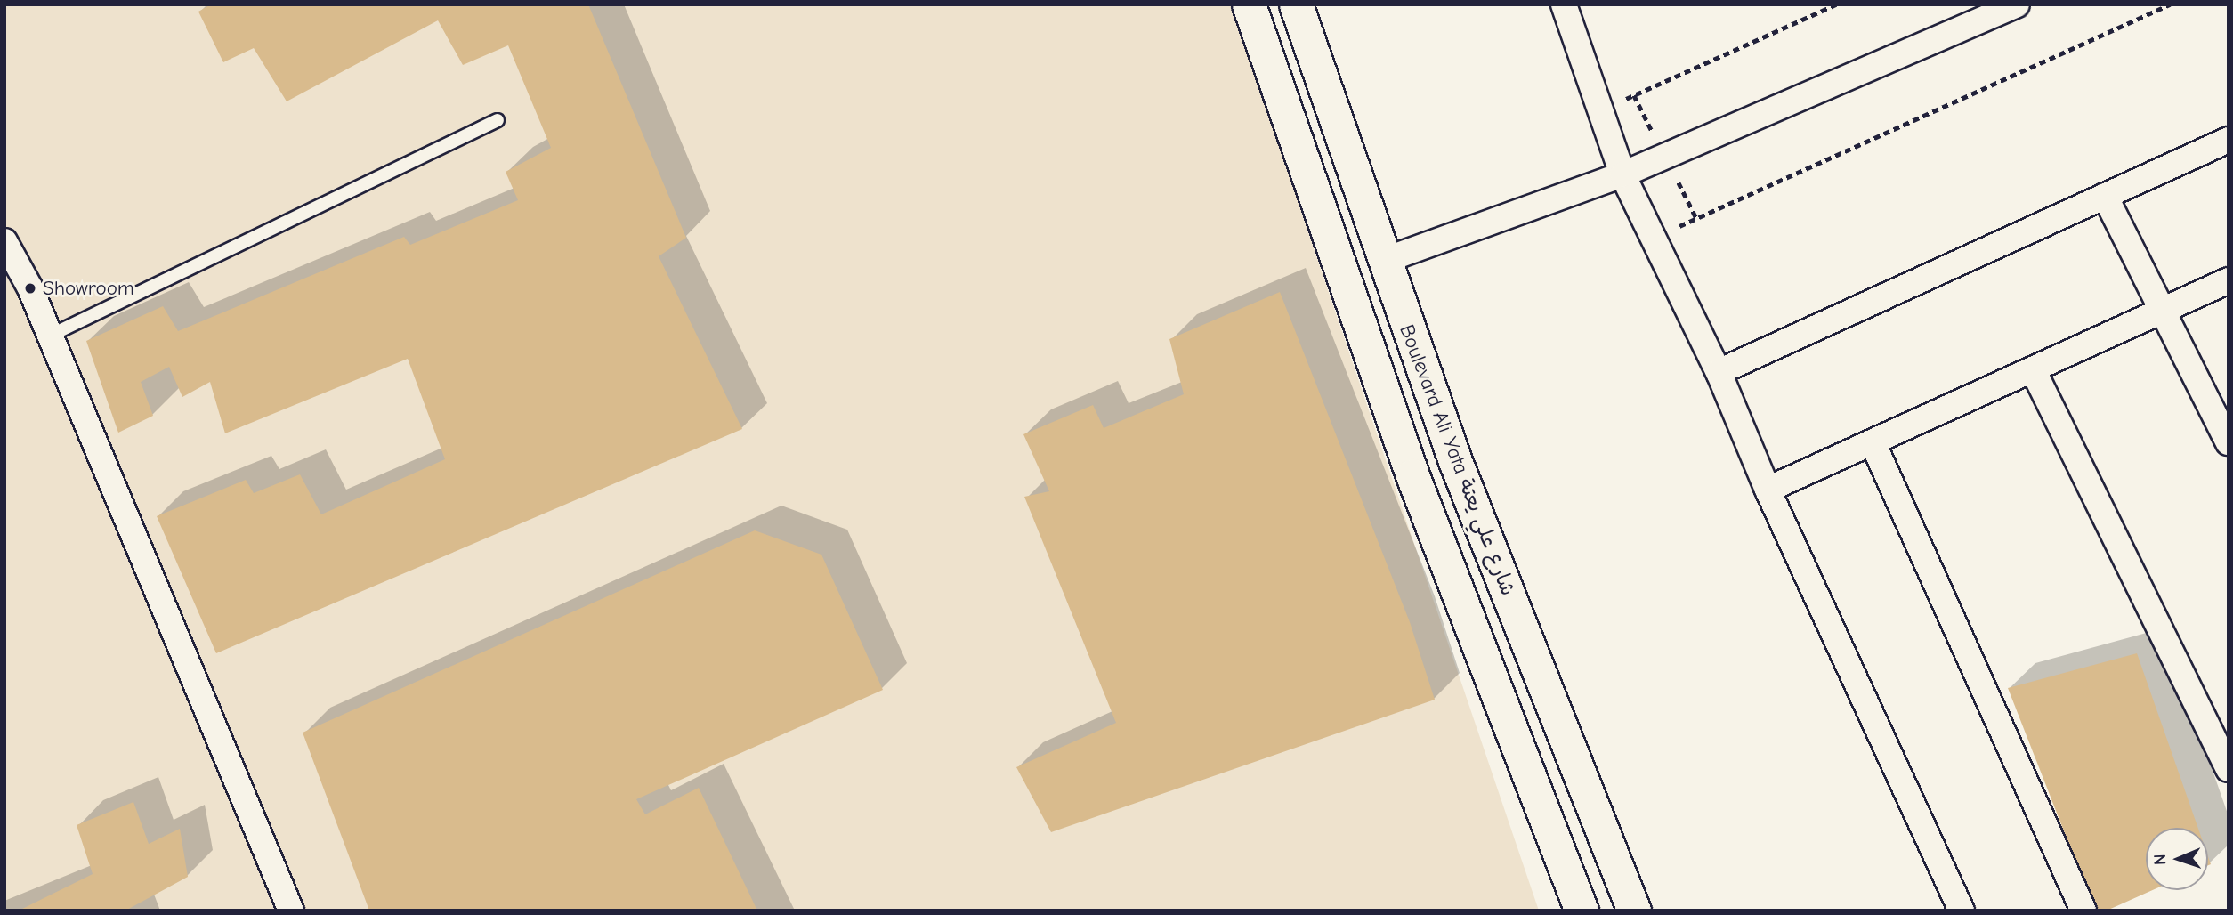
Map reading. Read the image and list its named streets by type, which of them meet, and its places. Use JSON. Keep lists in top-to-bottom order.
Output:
{
  "streets": {
    "street": ["Boulevard Ali Yata شارع علي يعتة"]
  },
  "places": ["Showroom"],
  "north": "left"
}
